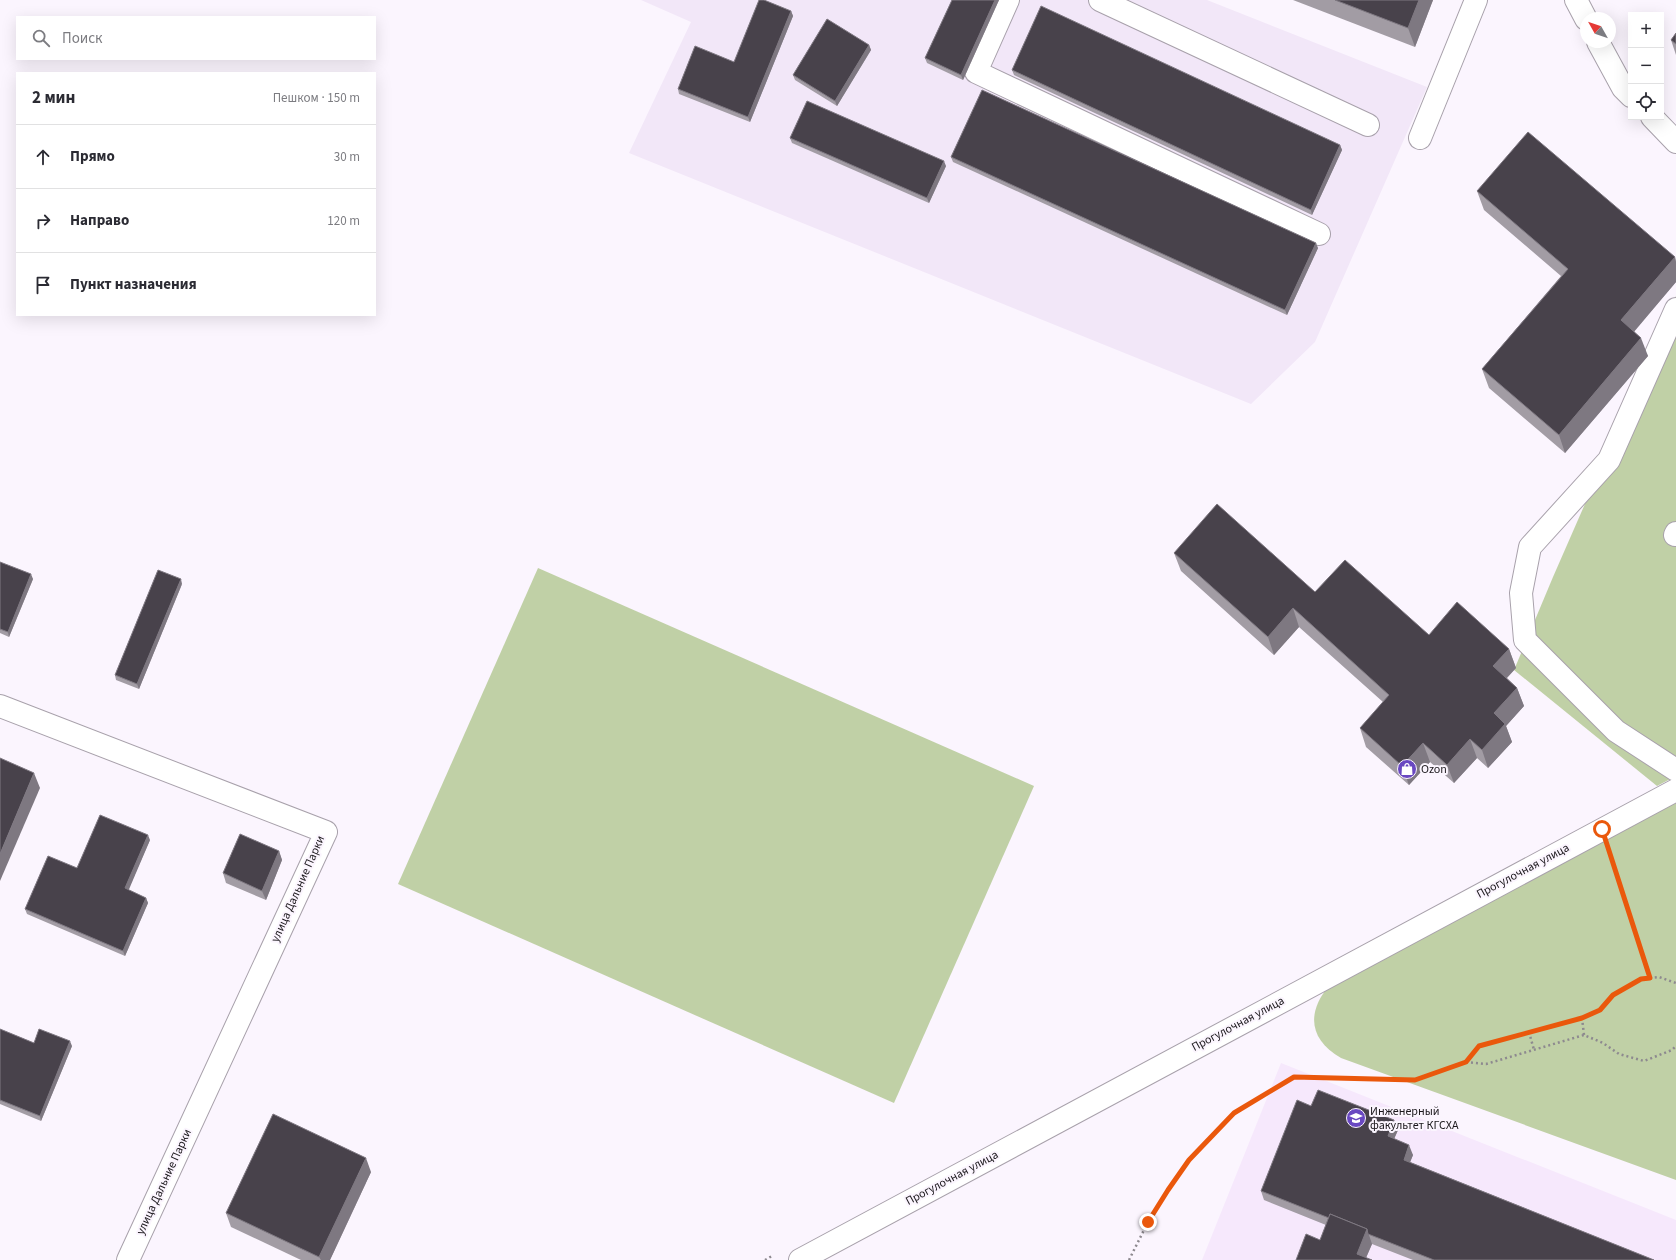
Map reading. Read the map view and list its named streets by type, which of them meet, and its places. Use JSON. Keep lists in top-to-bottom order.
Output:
{
  "streets": {
    "street": ["Прогулочная улица", "улица Дальние Парки"]
  },
  "places": {
    "shop": ["Ozon"],
    "school or university": ["Инженерный факультет КГСХА"]
  },
  "north": "top left",
  "page": {
    "map_buttons": ["+", "−"],
    "search": "Поиск",
    "heading": ["2 мин", "Пешком · 150 m"],
    "list": [
      ["Прямо", "30 m"],
      ["Направо", "120 m"],
      "Пункт назначения"
    ]
  }
}
